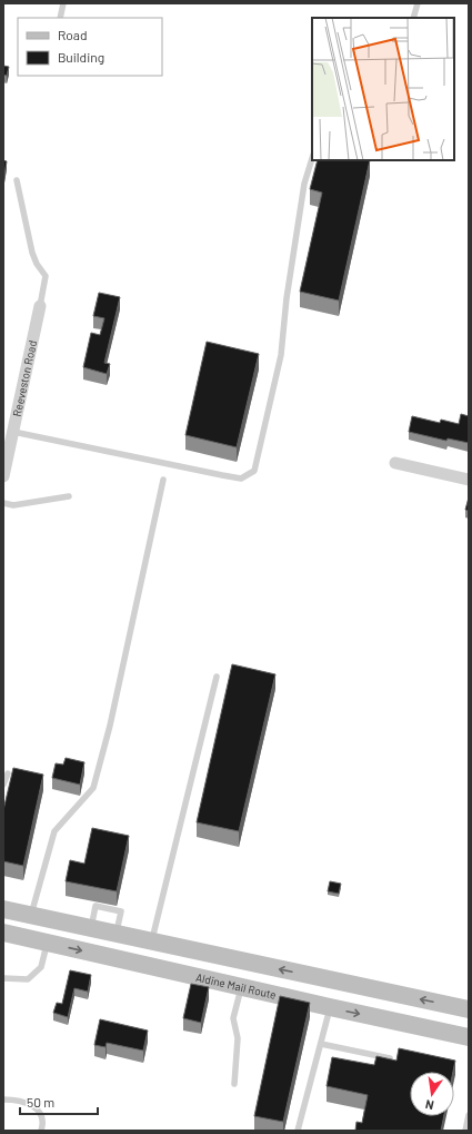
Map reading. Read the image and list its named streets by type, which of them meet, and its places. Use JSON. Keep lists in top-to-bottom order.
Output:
{
  "streets": {
    "main road": ["Aldine Mail Route"],
    "street": ["Reeveston Road"]
  },
  "legend": ["Road", "Building"],
  "scale_bar": "50 m",
  "north": "bottom"
}
